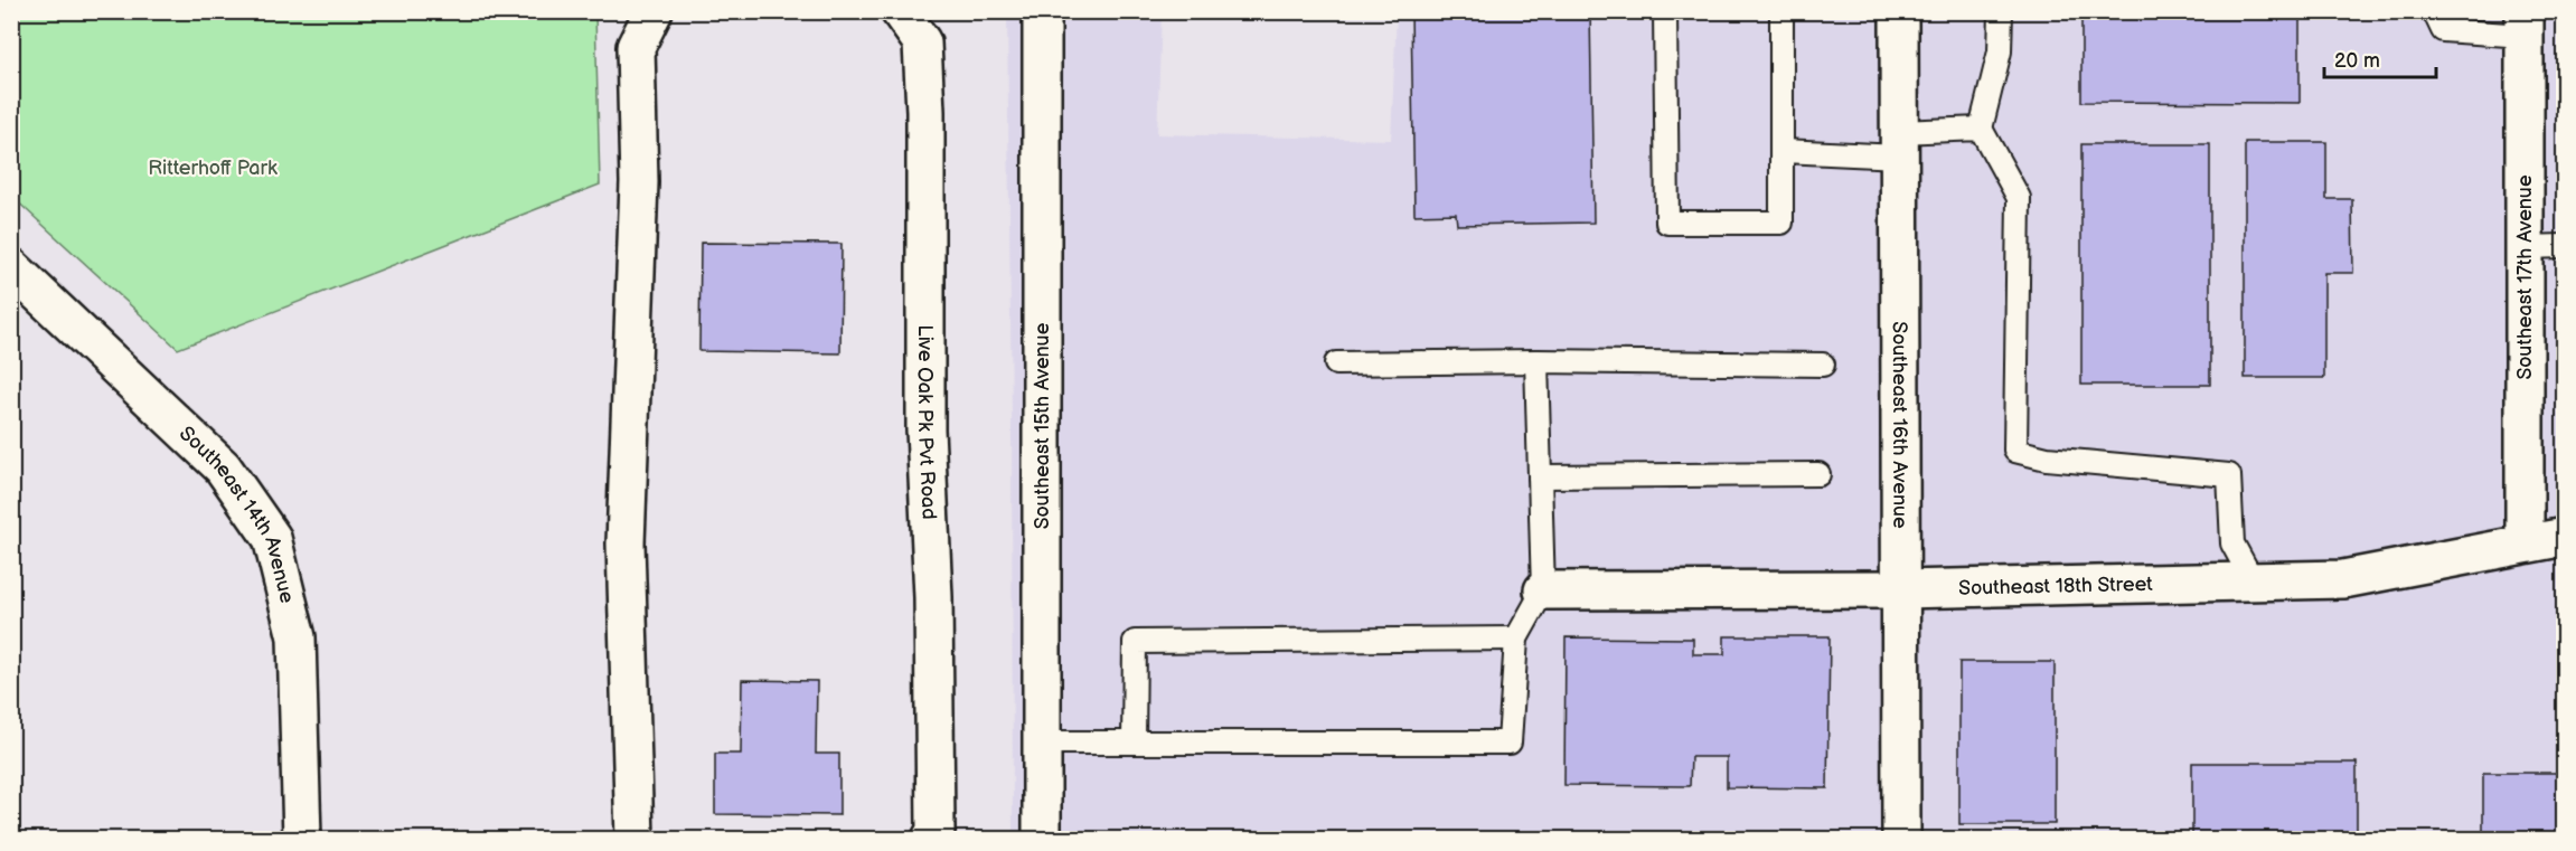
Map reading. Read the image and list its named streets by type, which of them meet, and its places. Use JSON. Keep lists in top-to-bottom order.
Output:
{
  "streets": {
    "street": [
      "Southeast 17th Avenue",
      "Live Oak Pk Pvt Road",
      "Southeast 16th Avenue",
      "Southeast 15th Avenue",
      "Southeast 14th Avenue",
      "Southeast 18th Street"
    ]
  },
  "crossings": [
    ["Southeast 17th Avenue", "Southeast 18th Street"],
    ["Southeast 16th Avenue", "Southeast 18th Street"]
  ],
  "parks": ["Ritterhoff Park"],
  "scale_bar": "20 m"
}
